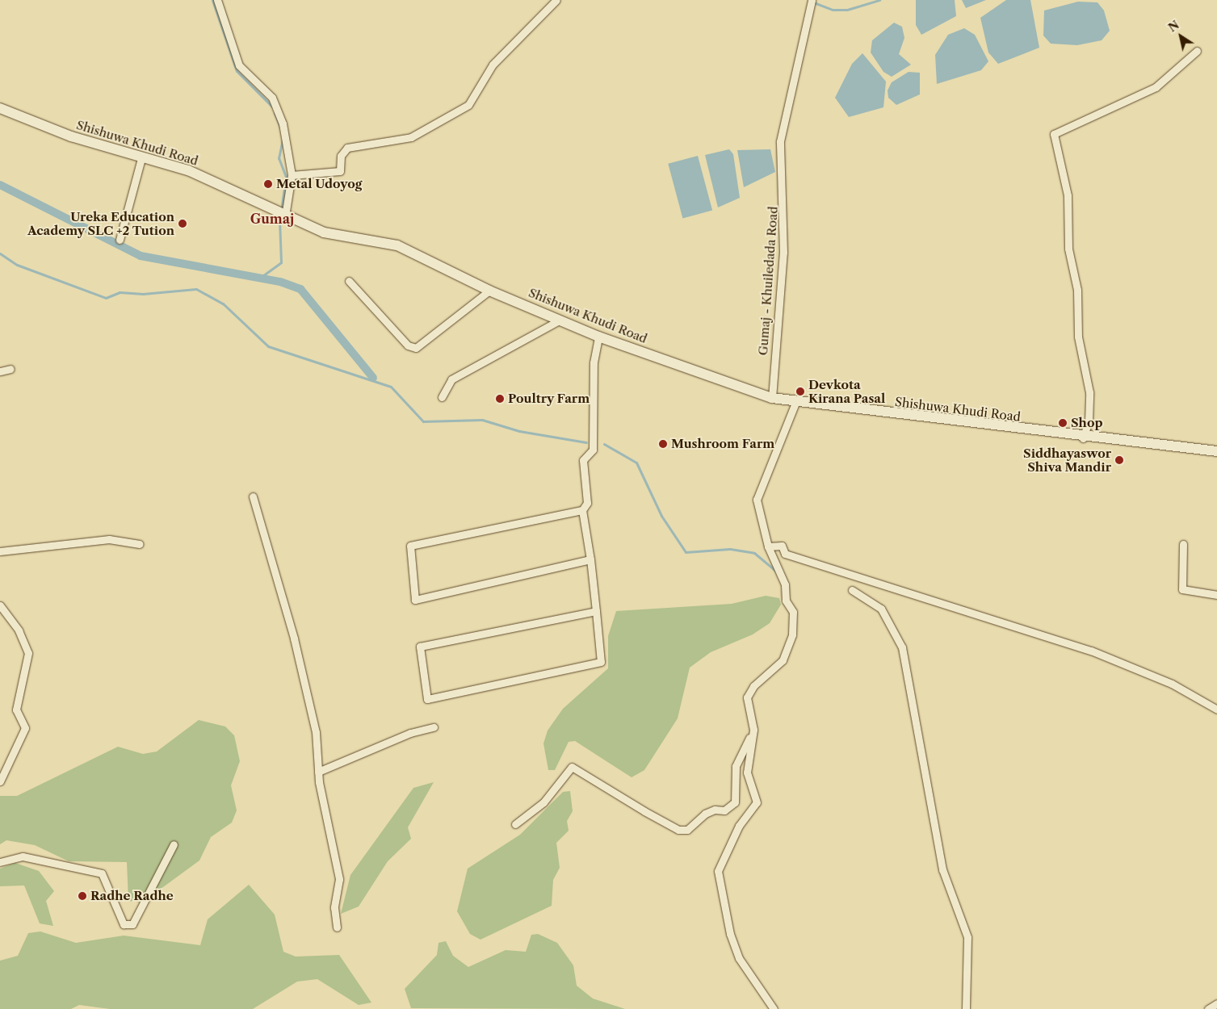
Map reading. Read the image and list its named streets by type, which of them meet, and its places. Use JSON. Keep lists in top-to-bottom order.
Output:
{
  "streets": {
    "main road": ["Shishuwa Khudi Road"],
    "street": ["Gumaj - Khuiledada Road"]
  },
  "crossings": [
    ["Shishuwa Khudi Road", "Gumaj - Khuiledada Road"]
  ],
  "districts": ["Gumaj"],
  "places": [
    "Metal Udoyog",
    "Ureka Education Academy SLC +2 Tution",
    "Devkota Kirana Pasal",
    "Poultry Farm",
    "Shop",
    "Mushroom Farm",
    "Siddhayaswor Shiva Mandir",
    "Radhe Radhe"
  ],
  "north": "top left"
}
